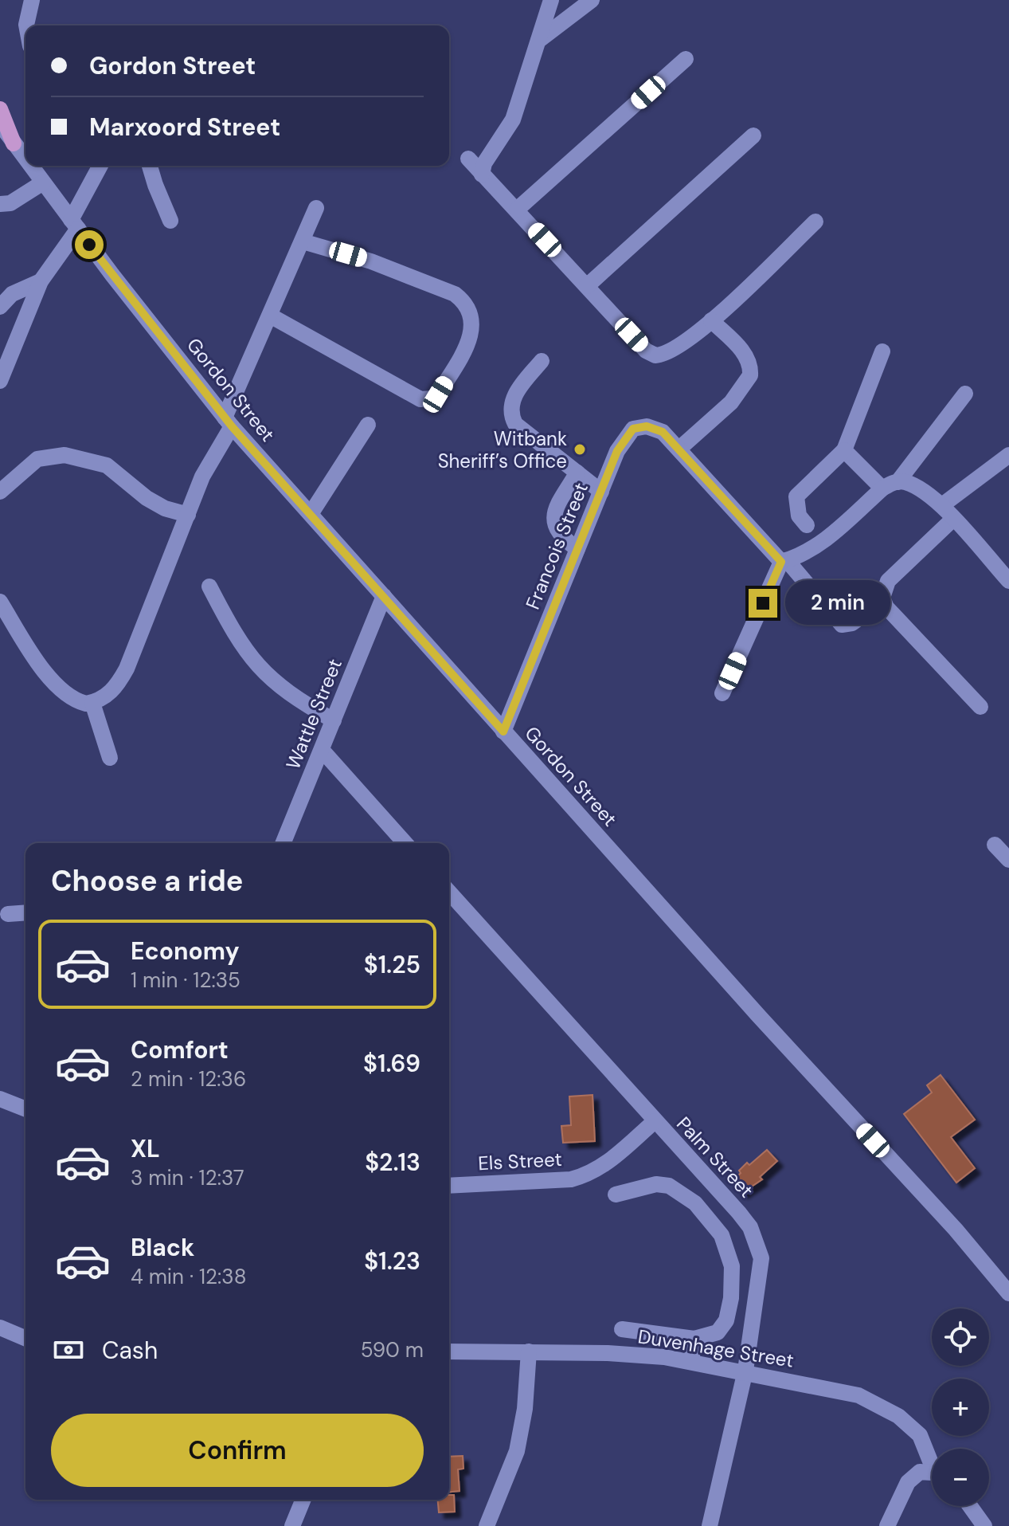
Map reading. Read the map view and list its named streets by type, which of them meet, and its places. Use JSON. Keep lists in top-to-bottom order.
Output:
{
  "streets": {
    "street": [
      "Gordon Street",
      "Francois Street",
      "Wattle Street",
      "Palm Street",
      "Els Street",
      "Duvenhage Street"
    ]
  },
  "crossings": [
    ["Gordon Street", "Francois Street"],
    ["Gordon Street", "Wattle Street"],
    ["Palm Street", "Els Street"],
    ["Palm Street", "Duvenhage Street"]
  ],
  "places": ["Witbank Sheriff’s Office"],
  "page": {
    "banner": ["Gordon Street", "Marxoord Street"],
    "bubble": "2 min",
    "heading": "Choose a ride",
    "list": [
      {
        "name": "Economy",
        "note": "1 min · 12:35",
        "value": "$1.25"
      },
      {
        "name": "Comfort",
        "note": "2 min · 12:36",
        "value": "$1.69"
      },
      {
        "name": "XL",
        "note": "3 min · 12:37",
        "value": "$2.13"
      },
      {
        "name": "Black",
        "note": "4 min · 12:38",
        "value": "$1.23"
      }
    ],
    "map_buttons": ["+", "−"],
    "pay": ["Cash", "590 m"],
    "buttons": "Confirm"
  }
}
